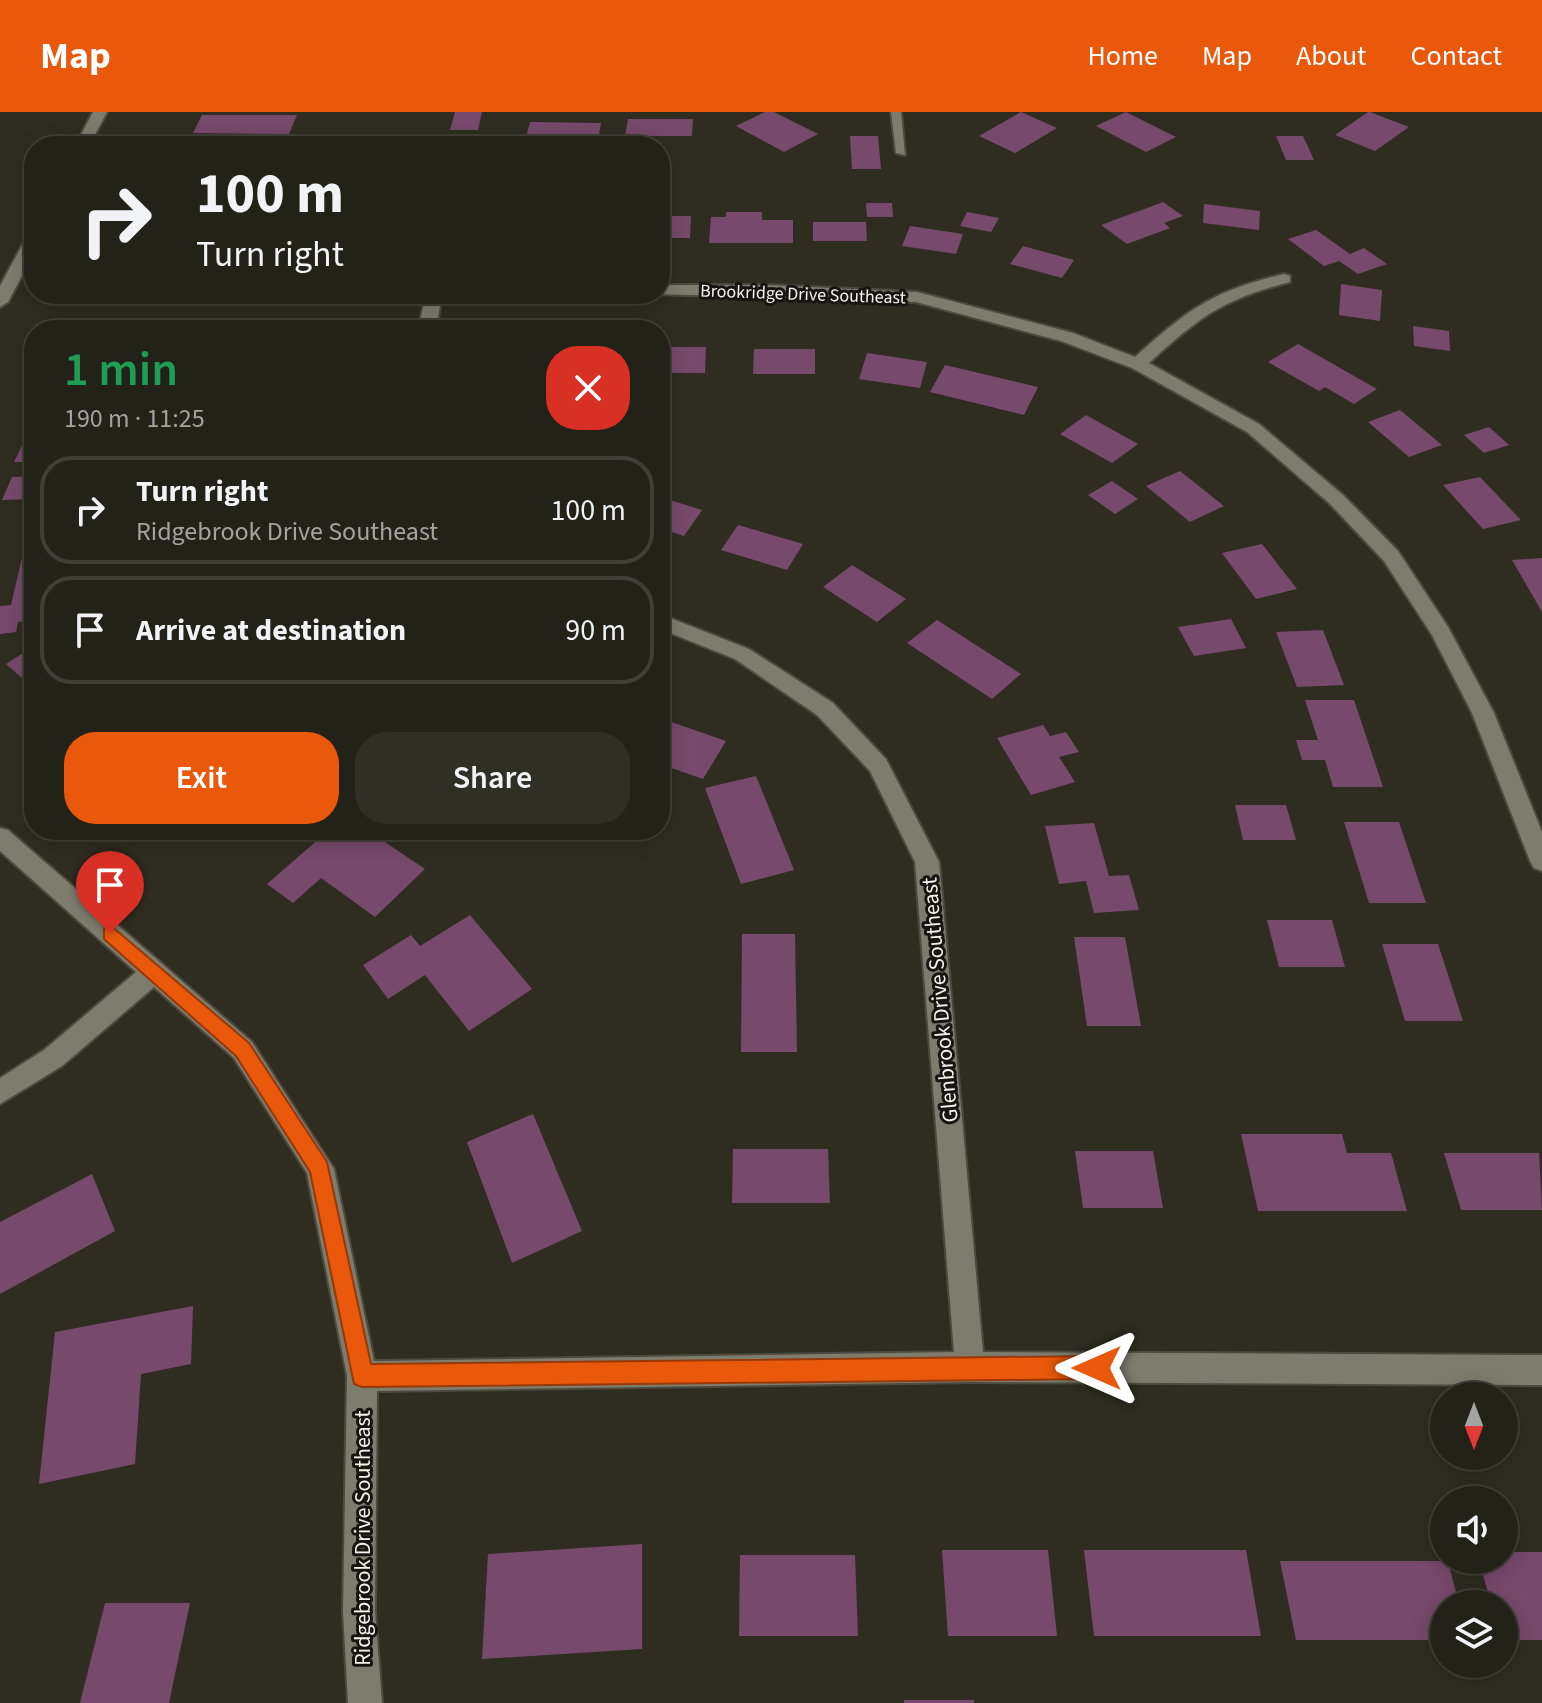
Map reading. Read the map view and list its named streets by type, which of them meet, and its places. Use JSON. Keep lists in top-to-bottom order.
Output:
{
  "streets": {
    "street": ["Brookridge Drive Southeast", "Glenbrook Drive Southeast", "Ridgebrook Drive Southeast"]
  },
  "north": "bottom",
  "page": {
    "header": "Map",
    "nav": [
      "Home",
      "Map",
      "About",
      "Contact"
    ],
    "turn": ["100 m", "Turn right"],
    "heading": ["1 min", "190 m · 11:25"],
    "list": [
      {
        "name": "Turn right",
        "note": "Ridgebrook Drive Southeast",
        "value": "100 m"
      },
      {
        "name": "Arrive at destination",
        "value": "90 m"
      }
    ],
    "buttons": ["Exit", "Share"]
  }
}
